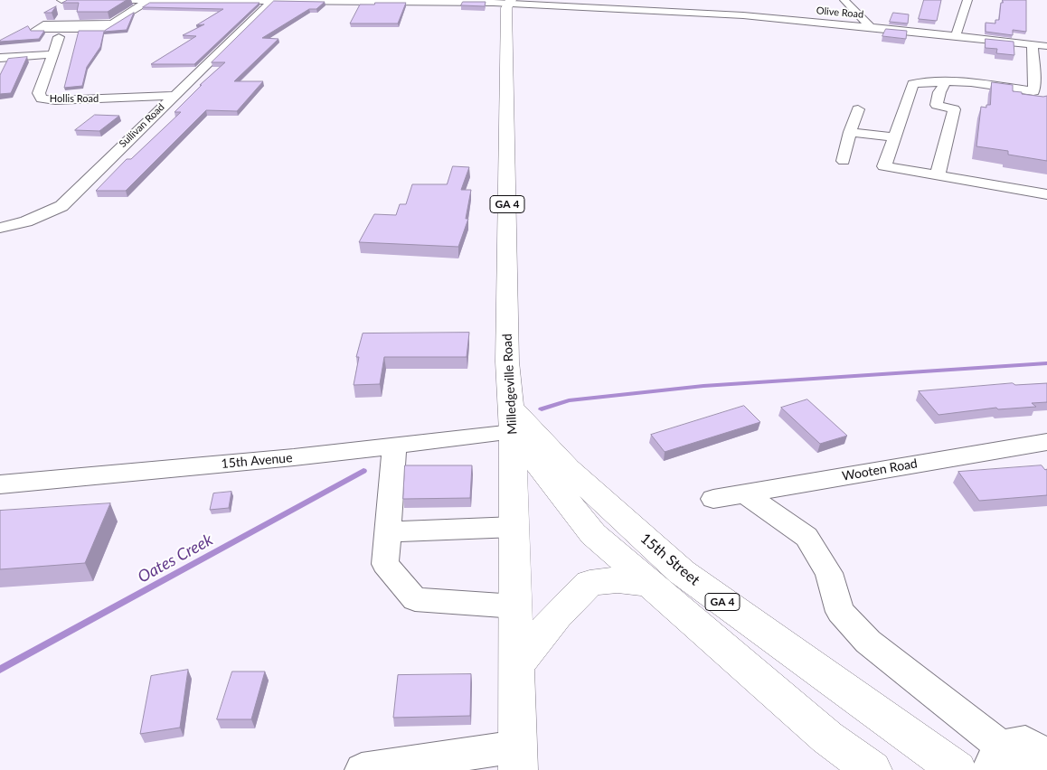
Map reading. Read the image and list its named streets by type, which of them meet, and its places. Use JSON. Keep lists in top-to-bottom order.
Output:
{
  "streets": {
    "main road": ["GA 4", "Milledgeville Road", "15th Street"],
    "street": [
      "Olive Road",
      "Hollis Road",
      "Sullivan Road",
      "15th Avenue",
      "Wooten Road"
    ]
  },
  "crossings": [
    ["Olive Road", "Sullivan Road"],
    ["Olive Road", "Milledgeville Road"],
    ["Hollis Road", "Sullivan Road"],
    ["GA 4", "Milledgeville Road"],
    ["GA 4", "15th Avenue"],
    ["GA 4", "15th Street"],
    ["Milledgeville Road", "15th Avenue"],
    ["Milledgeville Road", "15th Street"],
    ["15th Avenue", "15th Street"]
  ],
  "water": ["Oates Creek"]
}
